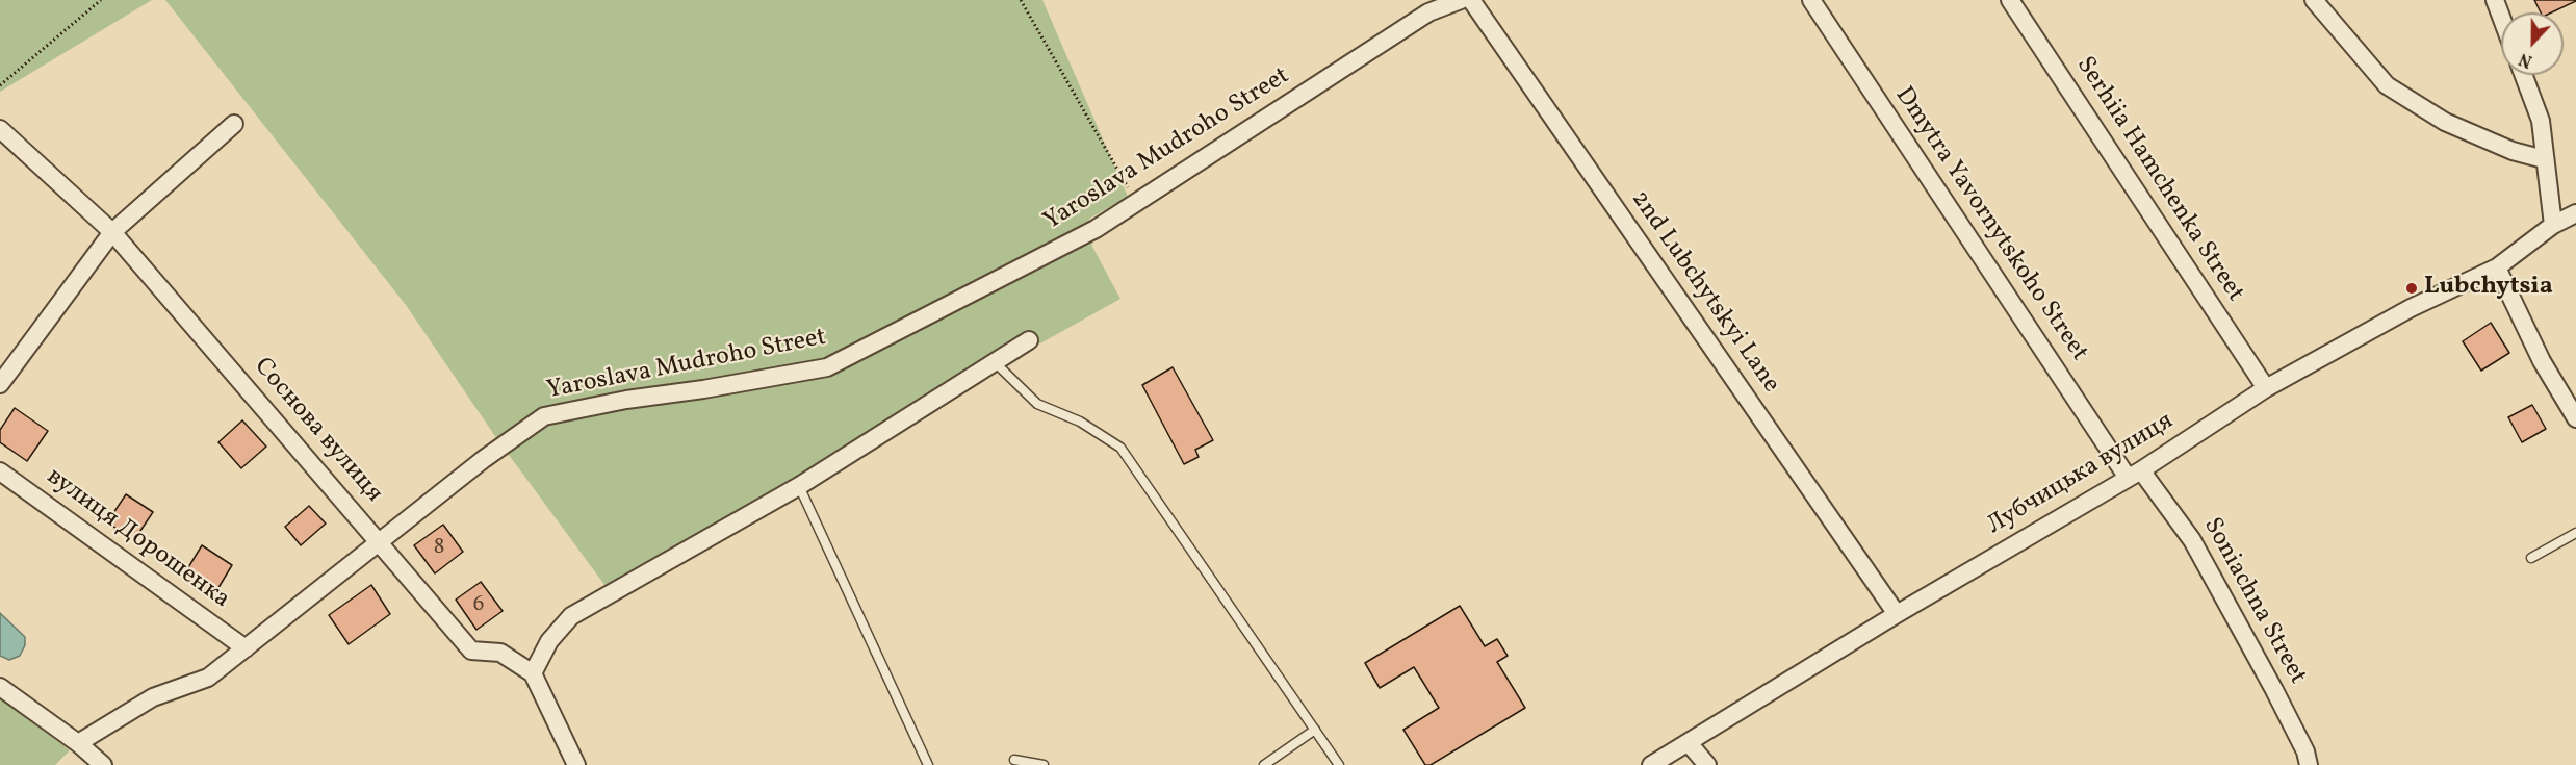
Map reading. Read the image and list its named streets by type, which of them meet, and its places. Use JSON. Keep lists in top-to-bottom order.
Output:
{
  "streets": {
    "street": [
      "Yaroslava Mudroho Street",
      "Serhiia Hamchenka Street",
      "Dmytra Yavornytskoho Street",
      "2nd Lubchytskyi Lane",
      "Соснова вулиця",
      "Лубчицька вулиця",
      "вулиця Дорошенка",
      "Soniachna Street"
    ]
  },
  "crossings": [
    ["Yaroslava Mudroho Street", "Соснова вулиця"],
    ["Yaroslava Mudroho Street", "вулиця Дорошенка"],
    ["Serhiia Hamchenka Street", "Лубчицька вулиця"],
    ["Dmytra Yavornytskoho Street", "Лубчицька вулиця"],
    ["Dmytra Yavornytskoho Street", "Soniachna Street"],
    ["2nd Lubchytskyi Lane", "Лубчицька вулиця"],
    ["Лубчицька вулиця", "Soniachna Street"]
  ],
  "places": ["Lubchytsia"],
  "house_numbers": ["8", "6"],
  "north": "bottom"
}
